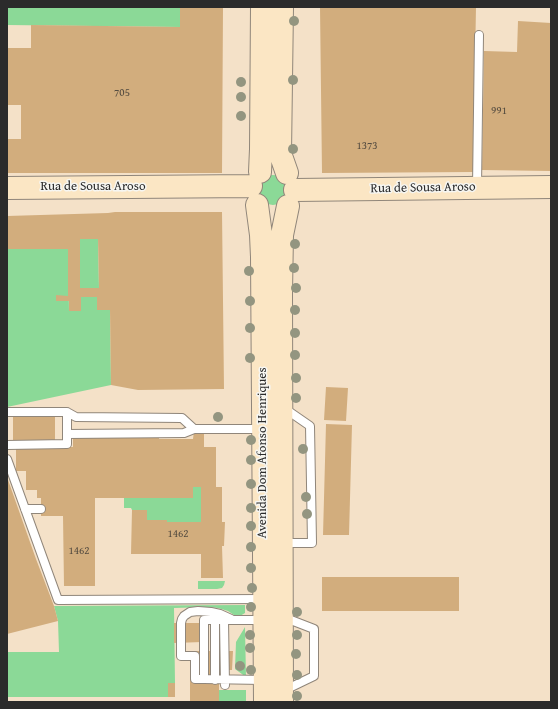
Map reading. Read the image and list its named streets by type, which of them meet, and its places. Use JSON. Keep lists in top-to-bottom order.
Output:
{
  "streets": {
    "main road": ["Rua de Sousa Aroso", "Avenida Dom Afonso Henriques"]
  },
  "crossings": [
    ["Rua de Sousa Aroso", "Avenida Dom Afonso Henriques"]
  ],
  "house_numbers": [
    "705",
    "991",
    "1373",
    "1462",
    "1462"
  ]
}
